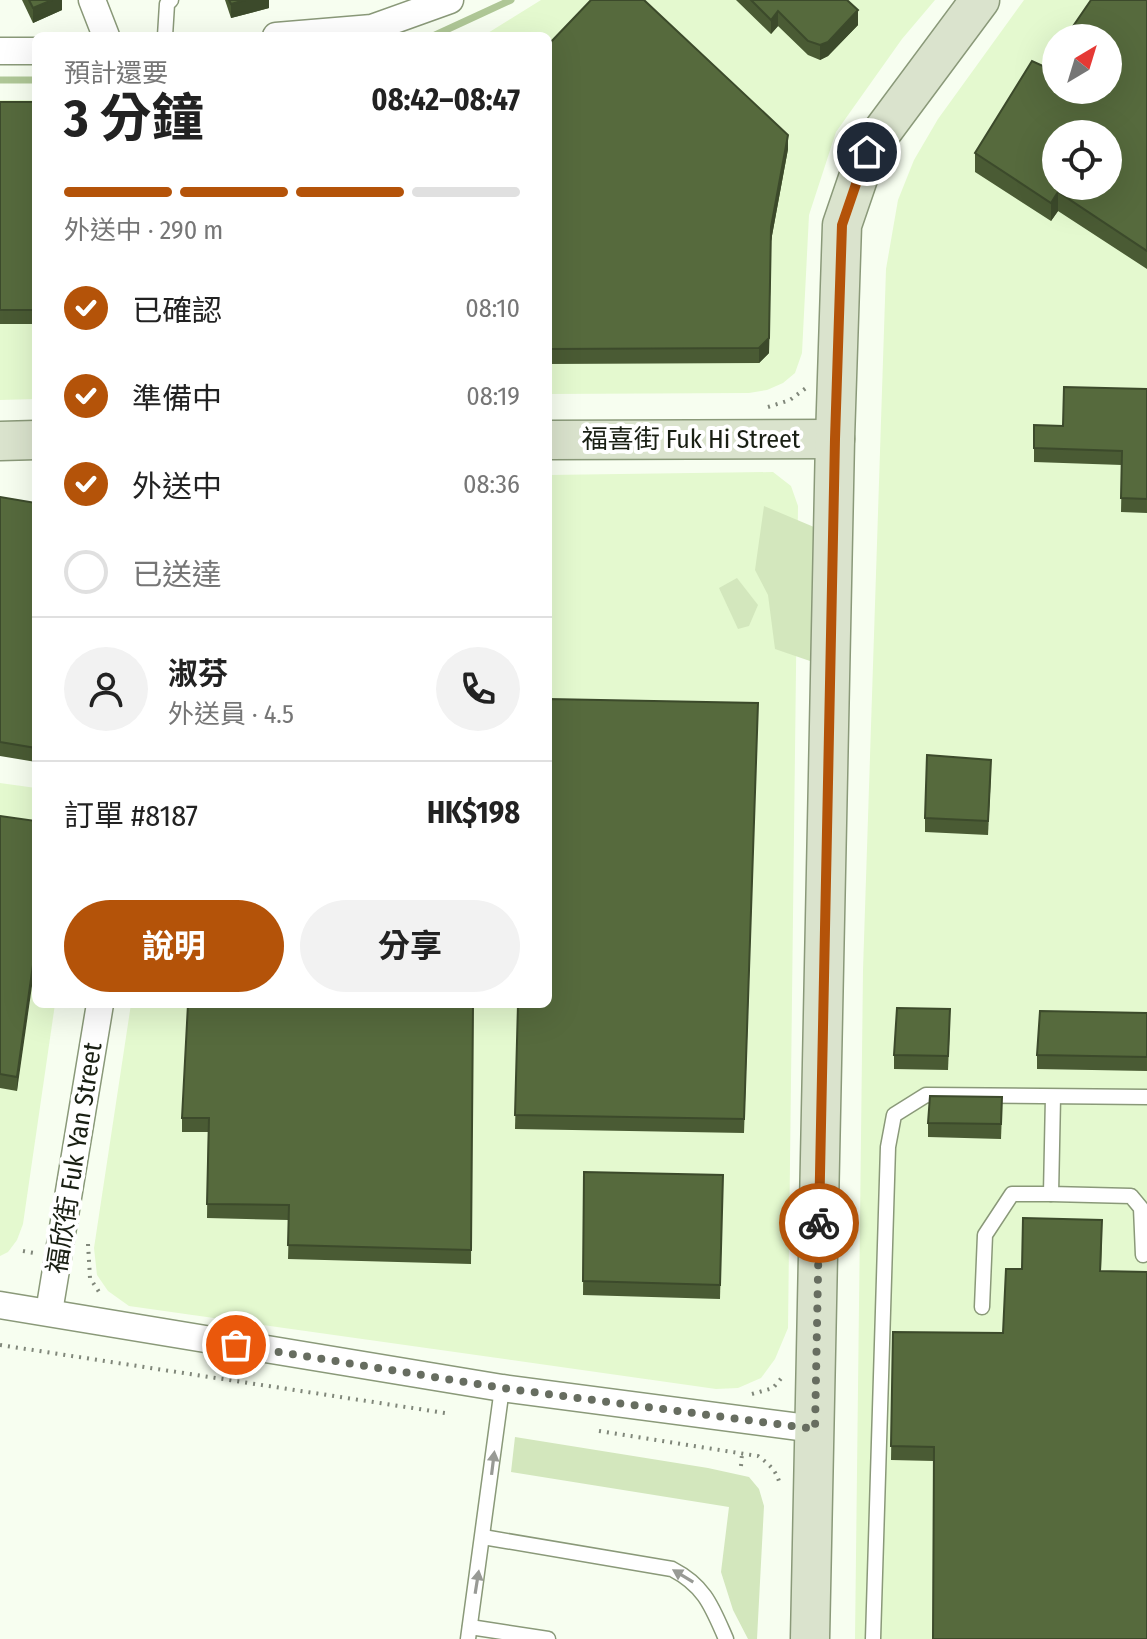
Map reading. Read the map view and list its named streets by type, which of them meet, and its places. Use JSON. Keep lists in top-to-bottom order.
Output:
{
  "streets": {
    "street": ["福喜街 Fuk Hi Street", "福欣街 Fuk Yan Street"]
  },
  "north": "top right",
  "page": {
    "heading": ["3 分鐘", "預計還要", "08:42–08:47"],
    "panel": [
      "淑芬",
      "外送員 · 4.5",
      "訂單 #8187",
      "HK$198"
    ],
    "bar": "外送中 · 290 m",
    "list": [
      ["已確認", "08:10"],
      ["準備中", "08:19"],
      ["外送中", "08:36"],
      "已送達"
    ],
    "buttons": ["說明", "分享"]
  }
}
